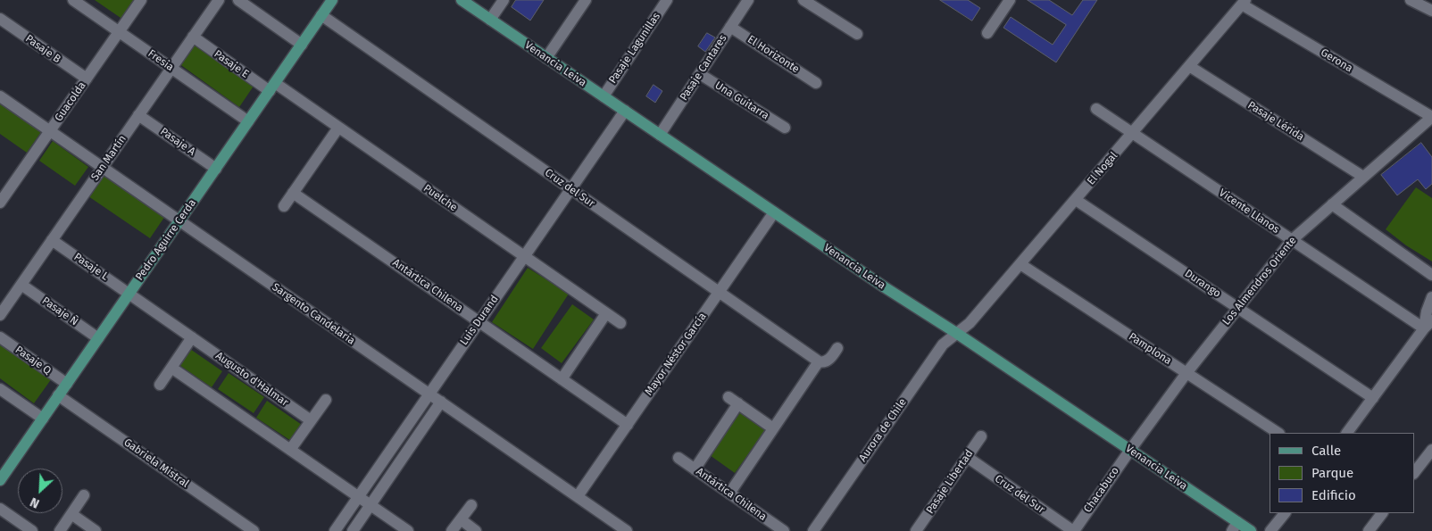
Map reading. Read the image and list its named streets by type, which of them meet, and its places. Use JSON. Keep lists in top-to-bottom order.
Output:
{
  "streets": {
    "street": [
      "Pasaje Lagunillas",
      "Pasaje B",
      "El Horizonte",
      "Fresia",
      "Gerona",
      "Pasaje E",
      "Venancia Leiva",
      "Pasaje Cantares",
      "Una Guitarra",
      "Guacolda",
      "Pasaje Lérida",
      "Pasaje A",
      "San Martín",
      "El Nogal",
      "Cruz del Sur",
      "Puelche",
      "Vicente Llanos",
      "Pedro Aguirre Cerda",
      "Pasaje L",
      "Los Almendros Oriente",
      "Durango",
      "Antártica Chilena",
      "Pasaje Ñ",
      "Sargento Candelaria",
      "Luis Durand",
      "Pamplona",
      "Mayor Néstor García",
      "Pasaje Q",
      "Augusto d'Halmar",
      "Aurora de Chile",
      "Gabriela Mistral",
      "Pasaje Libertad",
      "Chacabuco"
    ]
  },
  "crossings": [
    ["Pasaje Lagunillas", "Venancia Leiva"],
    ["Pasaje B", "Guacolda"],
    ["El Horizonte", "Pasaje Cantares"],
    ["Fresia", "Guacolda"],
    ["Fresia", "San Martín"],
    ["Fresia", "Pedro Aguirre Cerda"],
    ["Gerona", "El Nogal"],
    ["Gerona", "Los Almendros Oriente"],
    ["Pasaje E", "San Martín"],
    ["Pasaje E", "Puelche"],
    ["Pasaje E", "Pedro Aguirre Cerda"],
    ["Venancia Leiva", "Pasaje Cantares"],
    ["Venancia Leiva", "El Nogal"],
    ["Venancia Leiva", "Los Almendros Oriente"],
    ["Venancia Leiva", "Luis Durand"],
    ["Venancia Leiva", "Mayor Néstor García"],
    ["Venancia Leiva", "Aurora de Chile"],
    ["Venancia Leiva", "Chacabuco"],
    ["Pasaje Cantares", "Una Guitarra"],
    ["Guacolda", "Sargento Candelaria"],
    ["Pasaje Lérida", "El Nogal"],
    ["Pasaje Lérida", "Los Almendros Oriente"],
    ["Pasaje A", "San Martín"],
    ["Pasaje A", "Pedro Aguirre Cerda"],
    ["San Martín", "Pasaje L"],
    ["San Martín", "Pasaje Ñ"],
    ["San Martín", "Sargento Candelaria"],
    ["El Nogal", "Vicente Llanos"],
    ["El Nogal", "Durango"],
    ["El Nogal", "Pamplona"],
    ["El Nogal", "Aurora de Chile"],
    ["Cruz del Sur", "Pedro Aguirre Cerda"],
    ["Cruz del Sur", "Luis Durand"],
    ["Cruz del Sur", "Mayor Néstor García"],
    ["Cruz del Sur", "Pasaje Libertad"],
    ["Cruz del Sur", "Chacabuco"],
    ["Puelche", "Pedro Aguirre Cerda"],
    ["Puelche", "Luis Durand"],
    ["Vicente Llanos", "Los Almendros Oriente"],
    ["Pedro Aguirre Cerda", "Pasaje L"],
    ["Pedro Aguirre Cerda", "Pasaje Ñ"],
    ["Pedro Aguirre Cerda", "Sargento Candelaria"],
    ["Pedro Aguirre Cerda", "Pasaje Q"],
    ["Pedro Aguirre Cerda", "Augusto d'Halmar"],
    ["Pedro Aguirre Cerda", "Gabriela Mistral"],
    ["Pasaje L", "Augusto d'Halmar"],
    ["Los Almendros Oriente", "Durango"],
    ["Los Almendros Oriente", "Pamplona"],
    ["Los Almendros Oriente", "Chacabuco"],
    ["Antártica Chilena", "Luis Durand"],
    ["Antártica Chilena", "Mayor Néstor García"],
    ["Sargento Candelaria", "Luis Durand"],
    ["Sargento Candelaria", "Mayor Néstor García"]
  ],
  "legend": ["Calle", "Parque", "Edificio"],
  "north": "bottom left"
}
